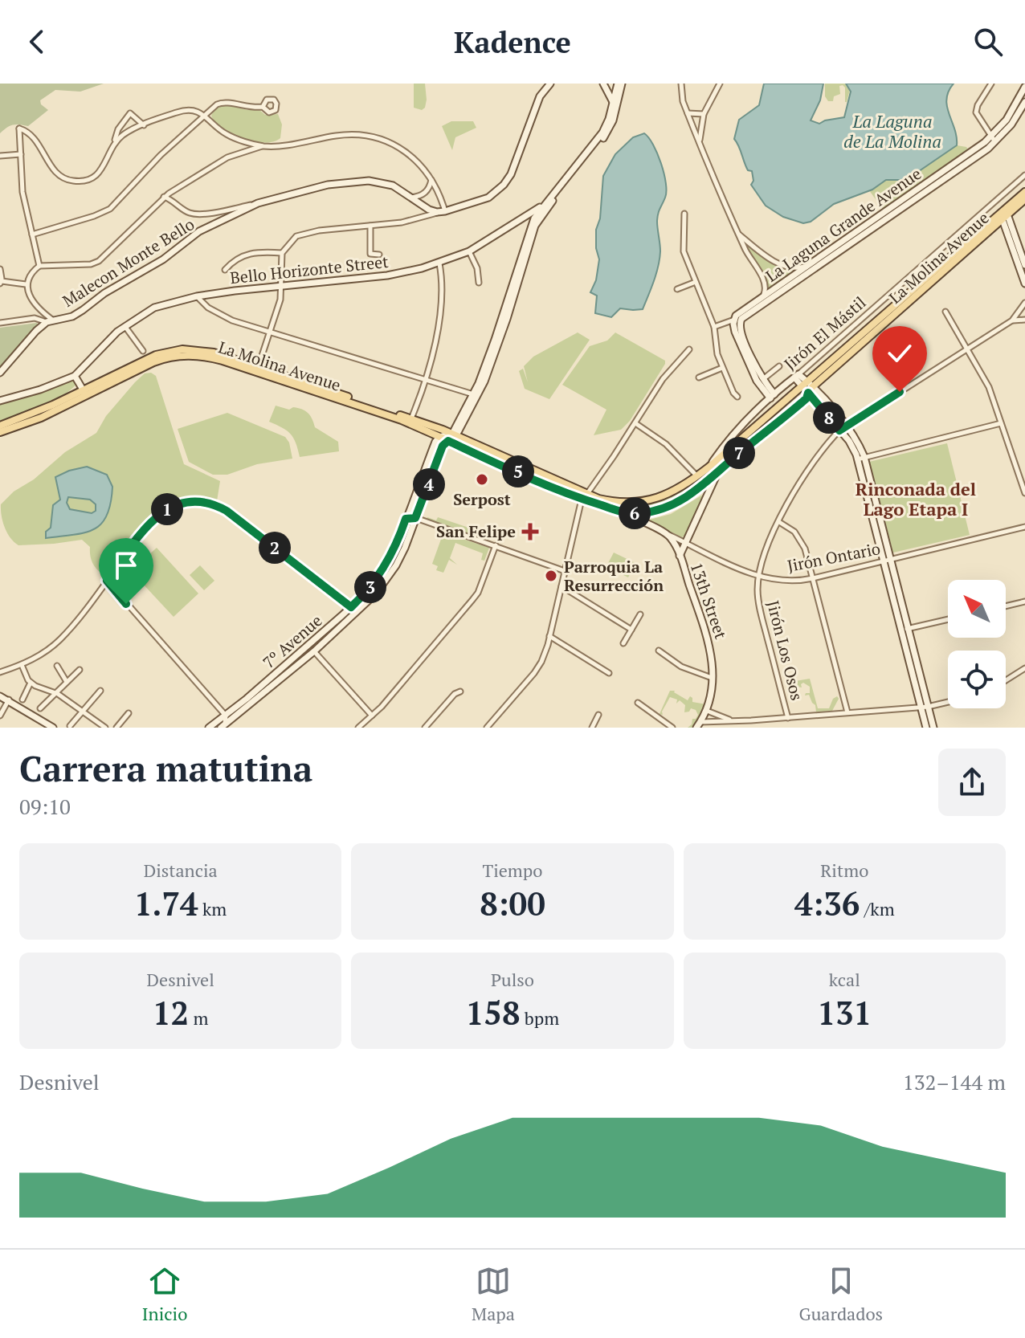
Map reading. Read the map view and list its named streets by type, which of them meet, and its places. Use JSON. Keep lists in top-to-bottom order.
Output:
{
  "streets": {
    "main road": ["La Molina Avenue"],
    "street": [
      "La Laguna Grande Avenue",
      "Malecon Monte Bello",
      "Bello Horizonte Street",
      "Jirón El Mástil",
      "Jirón Ontario",
      "13th Street",
      "7º Avenue",
      "Jirón Los Osos"
    ]
  },
  "crossings": [
    ["La Molina Avenue", "Jirón El Mástil"],
    ["La Molina Avenue", "Jirón Ontario"],
    ["La Molina Avenue", "13th Street"],
    ["La Molina Avenue", "7º Avenue"],
    ["Jirón Ontario", "13th Street"],
    ["Jirón Ontario", "Jirón Los Osos"]
  ],
  "districts": ["Rinconada del Lago Etapa I"],
  "water": ["La Laguna de La Molina"],
  "places": {
    "other": ["Serpost", "Parroquia La Resurrección"],
    "health": ["San Felipe"]
  },
  "north": "top left",
  "page": {
    "header": "Kadence",
    "pins": [
      "8",
      "7",
      "5",
      "4",
      "1",
      "6",
      "2",
      "3"
    ],
    "heading": ["Carrera matutina", "09:10"],
    "stats": [
      ["Distancia", "1.74 km"],
      ["Tiempo", "8:00"],
      ["Ritmo", "4:36 /km"],
      ["Desnivel", "12 m"],
      ["Pulso", "158 bpm"],
      ["kcal", "131"]
    ],
    "chart": ["Desnivel", "132–144 m"],
    "tabs": ["Inicio", "Mapa", "Guardados"]
  }
}
